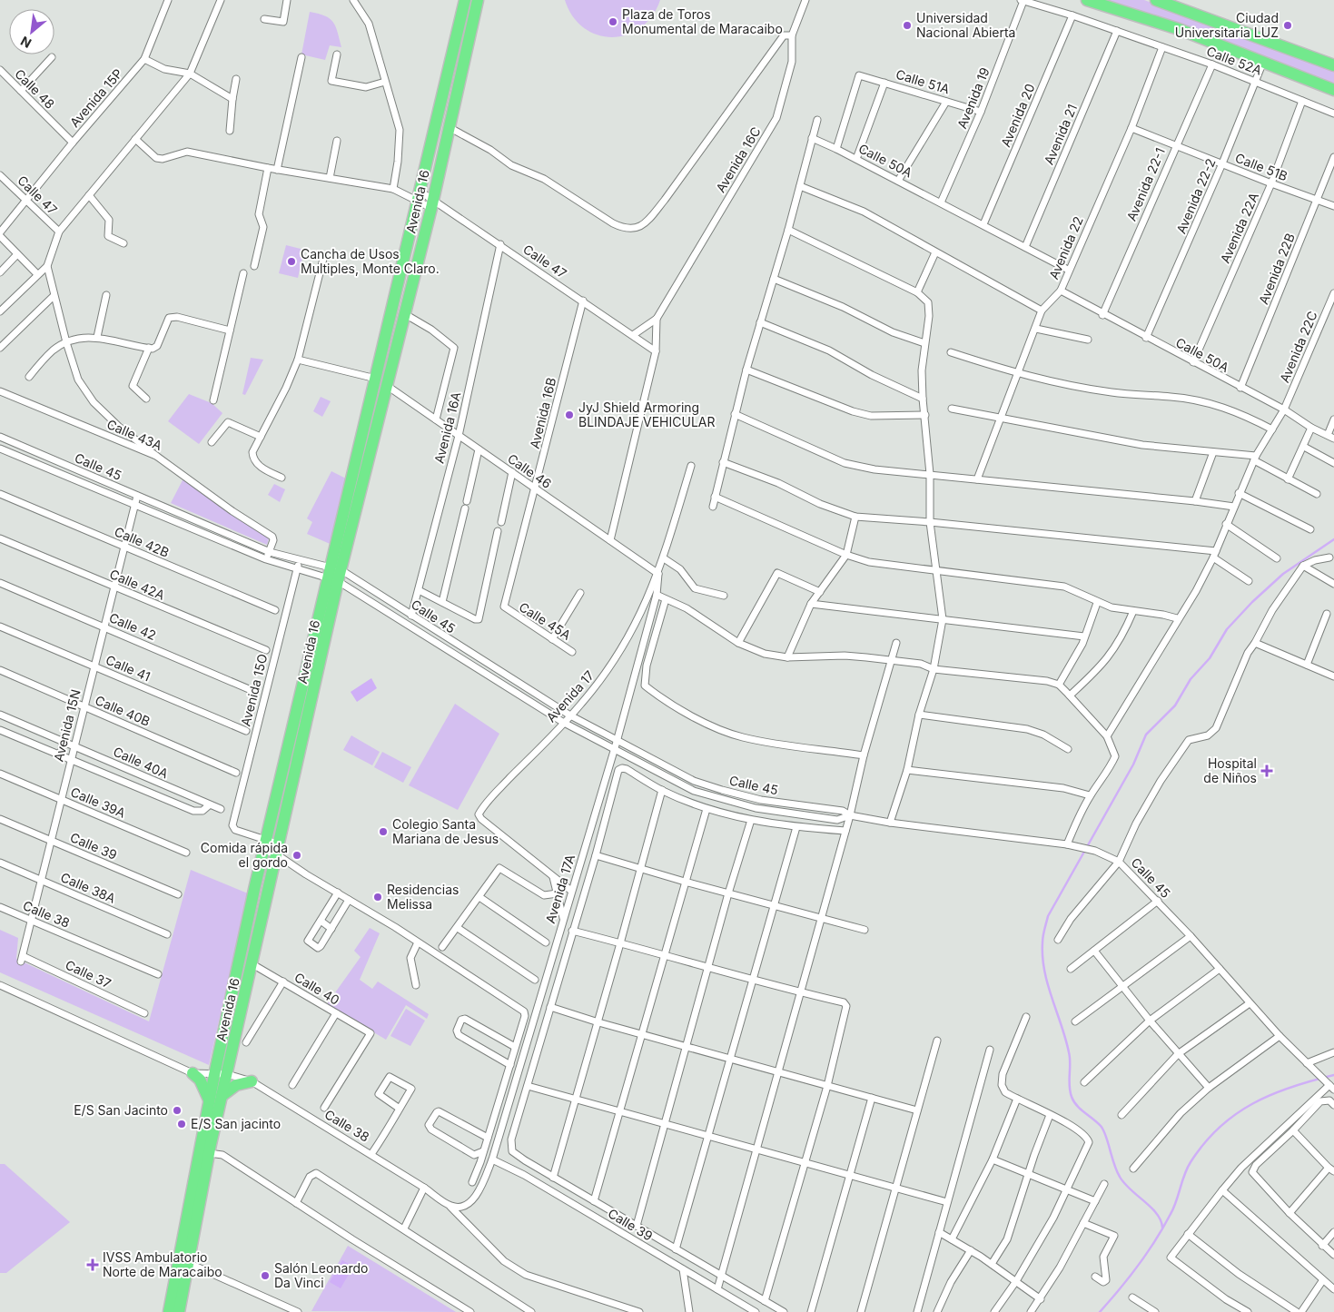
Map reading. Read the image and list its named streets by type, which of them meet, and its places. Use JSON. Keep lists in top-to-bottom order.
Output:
{
  "streets": {
    "highway": ["Avenida 16"],
    "street": [
      "Calle 52A",
      "Calle 51A",
      "Calle 48",
      "Avenida 15P",
      "Avenida 19",
      "Avenida 20",
      "Avenida 21",
      "Avenida 16C",
      "Calle 50A",
      "Calle 51B",
      "Avenida 22-1",
      "Calle 47",
      "Avenida 22-2",
      "Avenida 22A",
      "Avenida 22",
      "Avenida 22B",
      "Avenida 22C",
      "Avenida 16B",
      "Avenida 16A",
      "Calle 43A",
      "Calle 45",
      "Calle 46",
      "Calle 42B",
      "Calle 42A",
      "Calle 45A",
      "Calle 42",
      "Calle 41",
      "Avenida 15O",
      "Avenida 17",
      "Calle 40B",
      "Avenida 15N",
      "Calle 40A",
      "Calle 39A",
      "Calle 39",
      "Calle 38A",
      "Avenida 17A",
      "Calle 38",
      "Calle 37",
      "Calle 40"
    ]
  },
  "crossings": [
    ["Calle 52A", "Avenida 19"],
    ["Calle 52A", "Avenida 20"],
    ["Calle 52A", "Avenida 21"],
    ["Calle 52A", "Avenida 22-1"],
    ["Calle 52A", "Avenida 22-2"],
    ["Calle 52A", "Avenida 22A"],
    ["Calle 52A", "Avenida 22"],
    ["Calle 51A", "Avenida 19"],
    ["Calle 51A", "Calle 50A"],
    ["Calle 48", "Avenida 15P"],
    ["Avenida 15P", "Calle 47"],
    ["Avenida 19", "Calle 50A"],
    ["Avenida 20", "Calle 50A"],
    ["Avenida 21", "Calle 50A"],
    ["Calle 50A", "Avenida 22-1"],
    ["Calle 50A", "Avenida 22-2"],
    ["Calle 50A", "Avenida 22A"],
    ["Calle 50A", "Avenida 22"],
    ["Calle 50A", "Avenida 22B"],
    ["Calle 50A", "Avenida 22C"],
    ["Calle 51B", "Avenida 22-1"],
    ["Calle 51B", "Avenida 22-2"],
    ["Calle 51B", "Avenida 22A"],
    ["Calle 51B", "Avenida 22"],
    ["Calle 51B", "Avenida 22B"],
    ["Calle 47", "Avenida 16"],
    ["Calle 47", "Avenida 16B"],
    ["Calle 47", "Avenida 16A"],
    ["Avenida 16", "Calle 45"],
    ["Avenida 16", "Calle 46"],
    ["Avenida 16", "Avenida 15O"],
    ["Avenida 16", "Calle 38"],
    ["Avenida 16", "Calle 40"],
    ["Avenida 16B", "Calle 46"],
    ["Avenida 16B", "Calle 45A"],
    ["Avenida 16A", "Calle 45"],
    ["Avenida 16A", "Calle 46"],
    ["Calle 43A", "Calle 45"],
    ["Calle 45", "Avenida 15O"],
    ["Calle 45", "Avenida 17"],
    ["Calle 45", "Avenida 15N"],
    ["Calle 45", "Avenida 17A"],
    ["Calle 46", "Avenida 17"],
    ["Calle 46", "Avenida 17A"],
    ["Calle 42B", "Avenida 15N"],
    ["Calle 42A", "Avenida 15N"],
    ["Calle 42", "Avenida 15N"],
    ["Calle 41", "Avenida 15N"],
    ["Avenida 17", "Avenida 17A"],
    ["Calle 40B", "Avenida 15N"],
    ["Avenida 15N", "Calle 40A"],
    ["Avenida 15N", "Calle 39A"],
    ["Avenida 15N", "Calle 39"],
    ["Avenida 15N", "Calle 38A"],
    ["Avenida 15N", "Calle 38"],
    ["Avenida 15N", "Calle 37"],
    ["Calle 39", "Avenida 17A"],
    ["Avenida 17A", "Calle 38"]
  ],
  "places": {
    "other": [
      "Plaza de Toros Monumental de Maracaibo",
      "Universidad Nacional Abierta",
      "Ciudad Universitaria LUZ",
      "Cancha de Usos Multiples, Monte Claro.",
      "JyJ Shield Armoring BLINDAJE VEHICULAR",
      "Colegio Santa Mariana de Jesus",
      "Comida rápida el gordo",
      "Residencias Melissa",
      "E/S San Jacinto",
      "E/S San jacinto",
      "Salón Leonardo Da Vinci"
    ],
    "health": ["Hospital de Niños", "IVSS Ambulatorio Norte de Maracaibo"]
  },
  "north": "bottom left"
}
